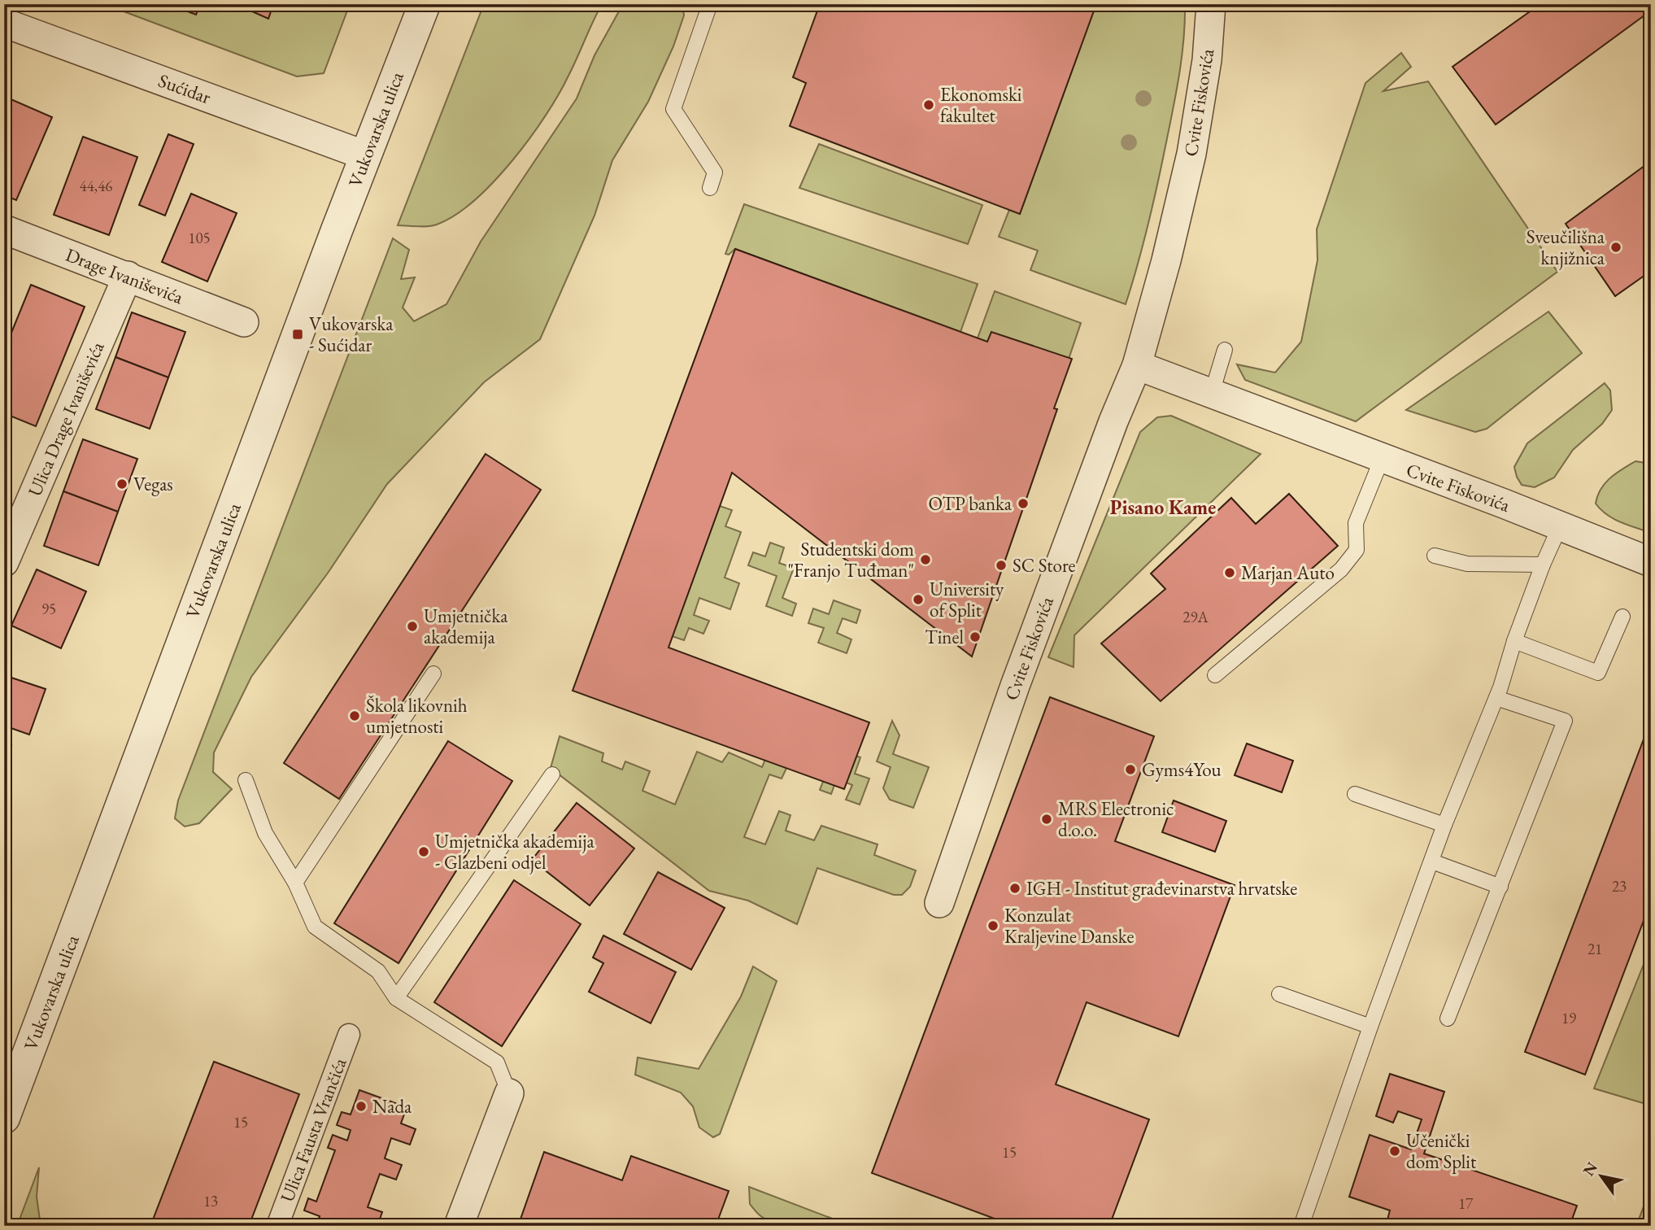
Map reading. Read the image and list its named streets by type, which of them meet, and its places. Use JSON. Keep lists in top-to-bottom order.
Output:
{
  "streets": {
    "street": [
      "Sućidar",
      "Cvite Fiskovića",
      "Vukovarska ulica",
      "Drage Ivaniševića",
      "Ulica Drage Ivaniševića",
      "Ulica Fausta Vrančića"
    ]
  },
  "crossings": [
    ["Sućidar", "Vukovarska ulica"],
    ["Drage Ivaniševića", "Ulica Drage Ivaniševića"]
  ],
  "districts": ["Pisano Kame"],
  "places": {
    "other": [
      "Ekonomski fakultet",
      "Sveučilišna knjižnica",
      "Vegas",
      "OTP banka",
      "Studentski dom \"Franjo Tuđman\"",
      "SC Store",
      "Marjan Auto",
      "University of Split",
      "Umjetnička akademija",
      "Tinel",
      "Škola likovnih umjetnosti",
      "Gyms4You",
      "MRS Electronic d.o.o.",
      "Umjetnička akademija - Glazbeni odjel",
      "IGH - Institut građevinarstva hrvatske",
      "Konzulat Kraljevine Danske",
      "Nada",
      "Učenički dom Split"
    ],
    "transit": ["Vukovarska - Sućidar"]
  },
  "house_numbers": [
    "44,46",
    "105",
    "95",
    "29A",
    "23",
    "21",
    "19",
    "15",
    "15",
    "13",
    "17"
  ],
  "north": "top left"
}
